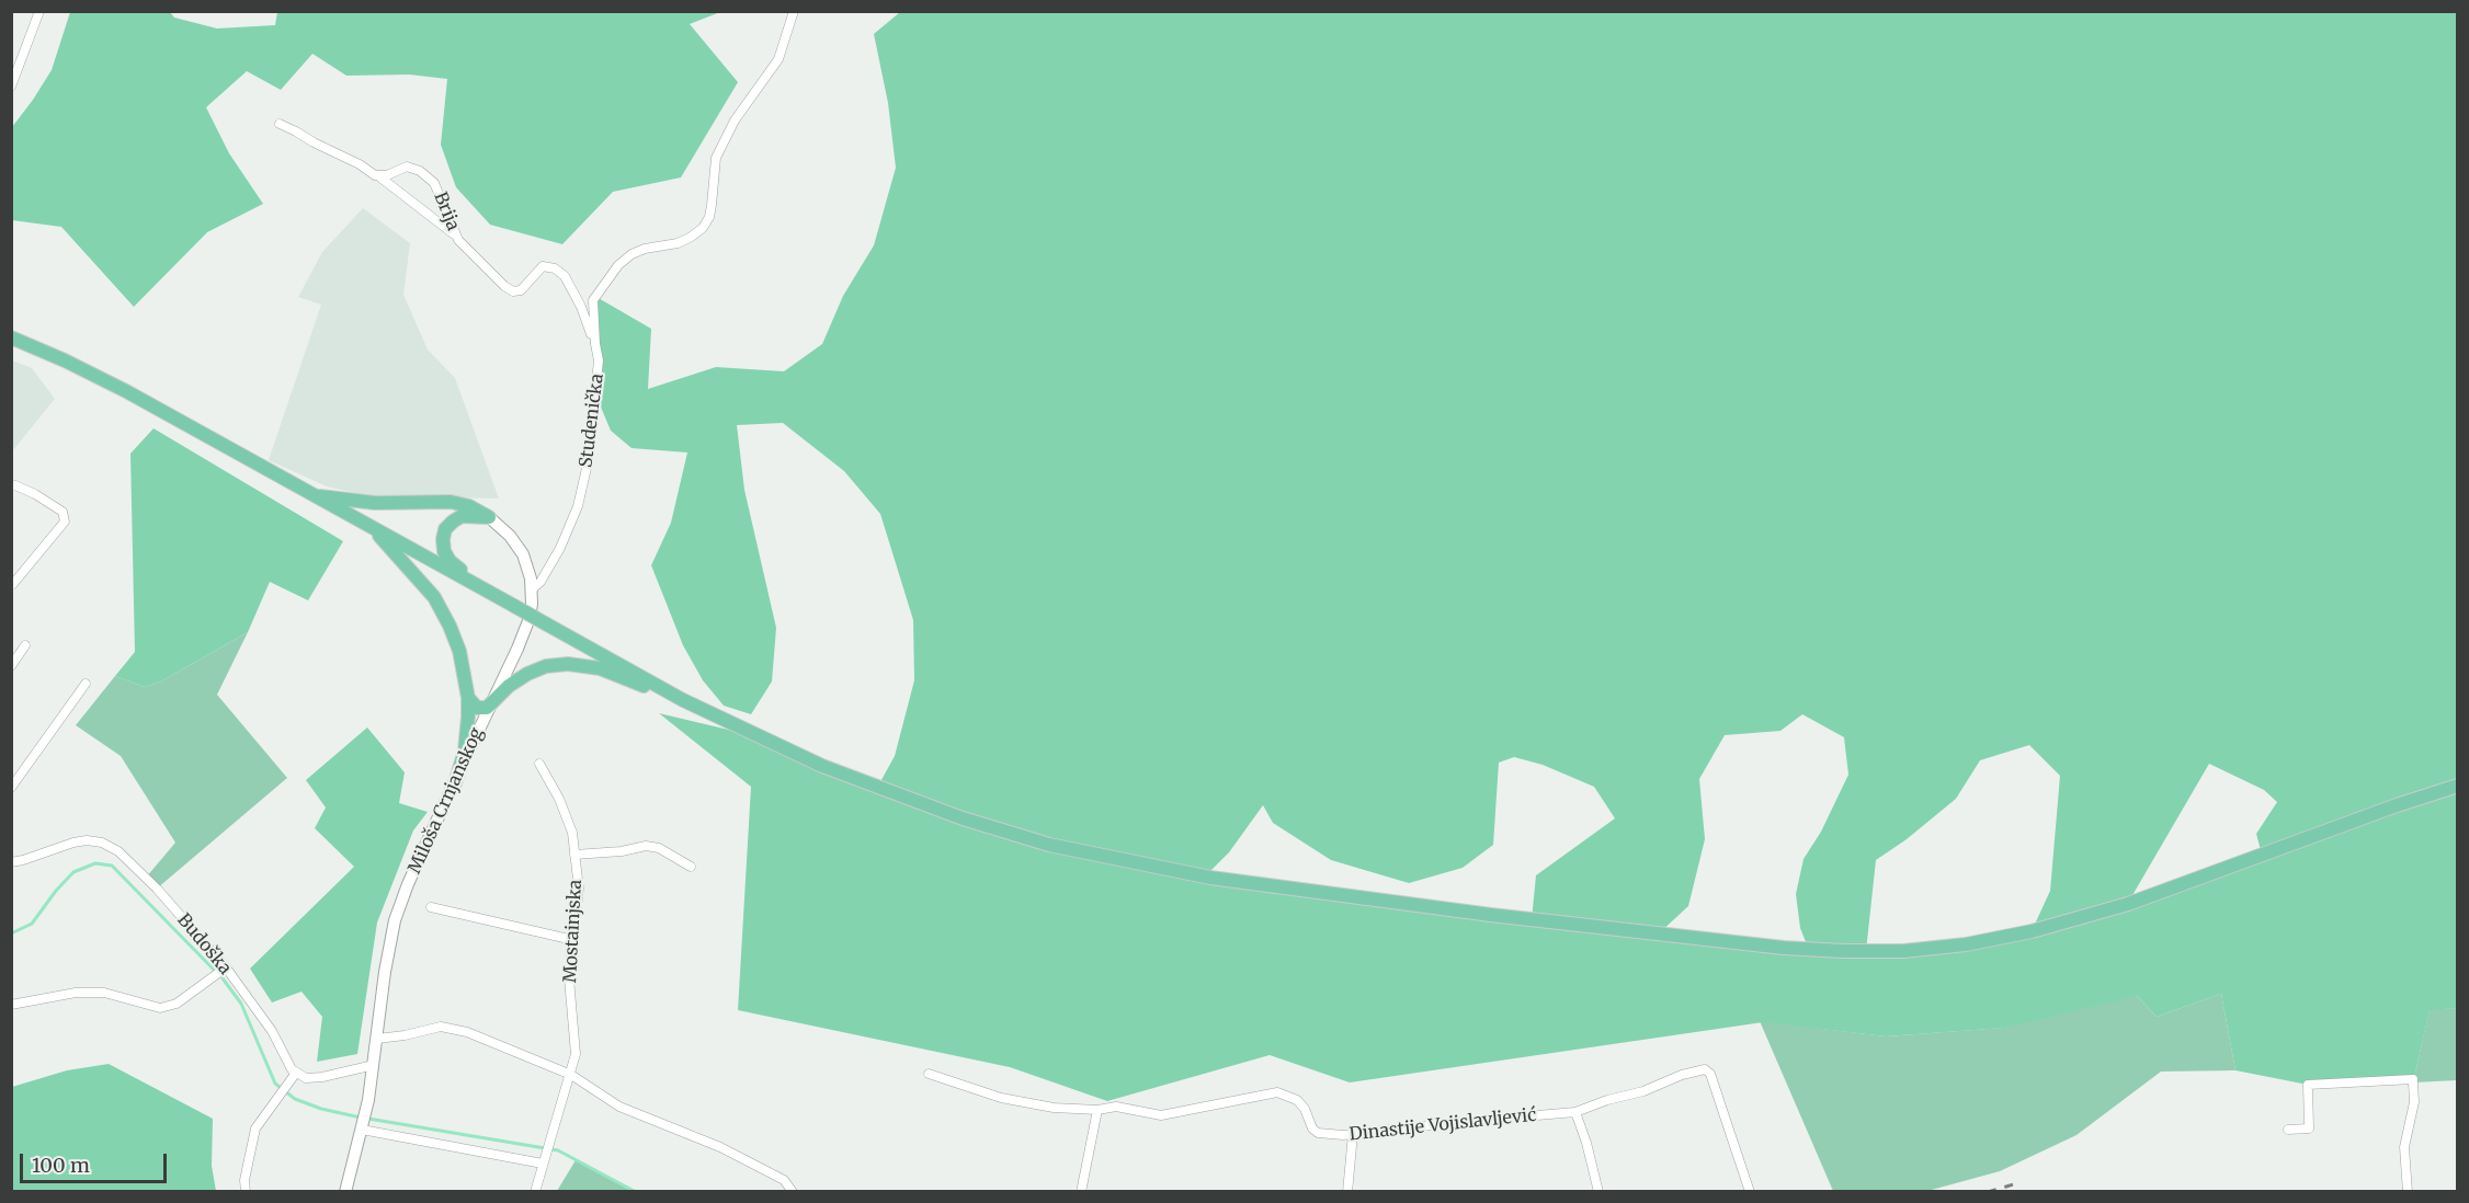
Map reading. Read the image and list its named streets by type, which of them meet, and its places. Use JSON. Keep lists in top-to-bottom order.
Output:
{
  "streets": {
    "main road": ["Miloša Crnjanskog"],
    "street": [
      "Brija",
      "Studenička",
      "Mostainjska",
      "Budoška",
      "Dinastije Vojislavljević"
    ]
  },
  "crossings": [
    ["Brija", "Studenička"],
    ["Studenička", "Miloša Crnjanskog"]
  ],
  "scale_bar": "100 m"
}
